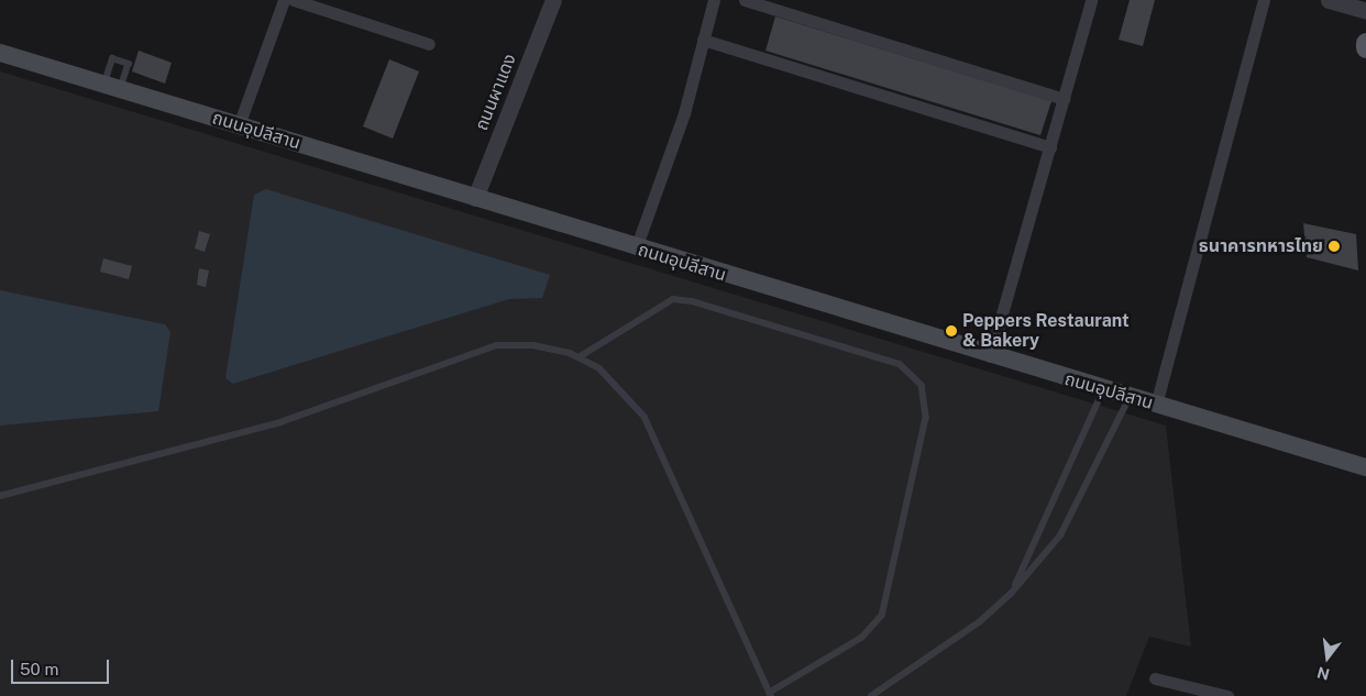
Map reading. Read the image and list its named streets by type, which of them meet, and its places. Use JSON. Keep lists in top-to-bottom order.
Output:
{
  "streets": {
    "main road": ["ถนนอุปลีสาน"],
    "street": ["ถนนผาแดง"]
  },
  "crossings": [
    ["ถนนผาแดง", "ถนนอุปลีสาน"]
  ],
  "places": ["ธนาคารทหารไทย", "Peppers Restaurant & Bakery"],
  "scale_bar": "50 m",
  "north": "bottom"
}
